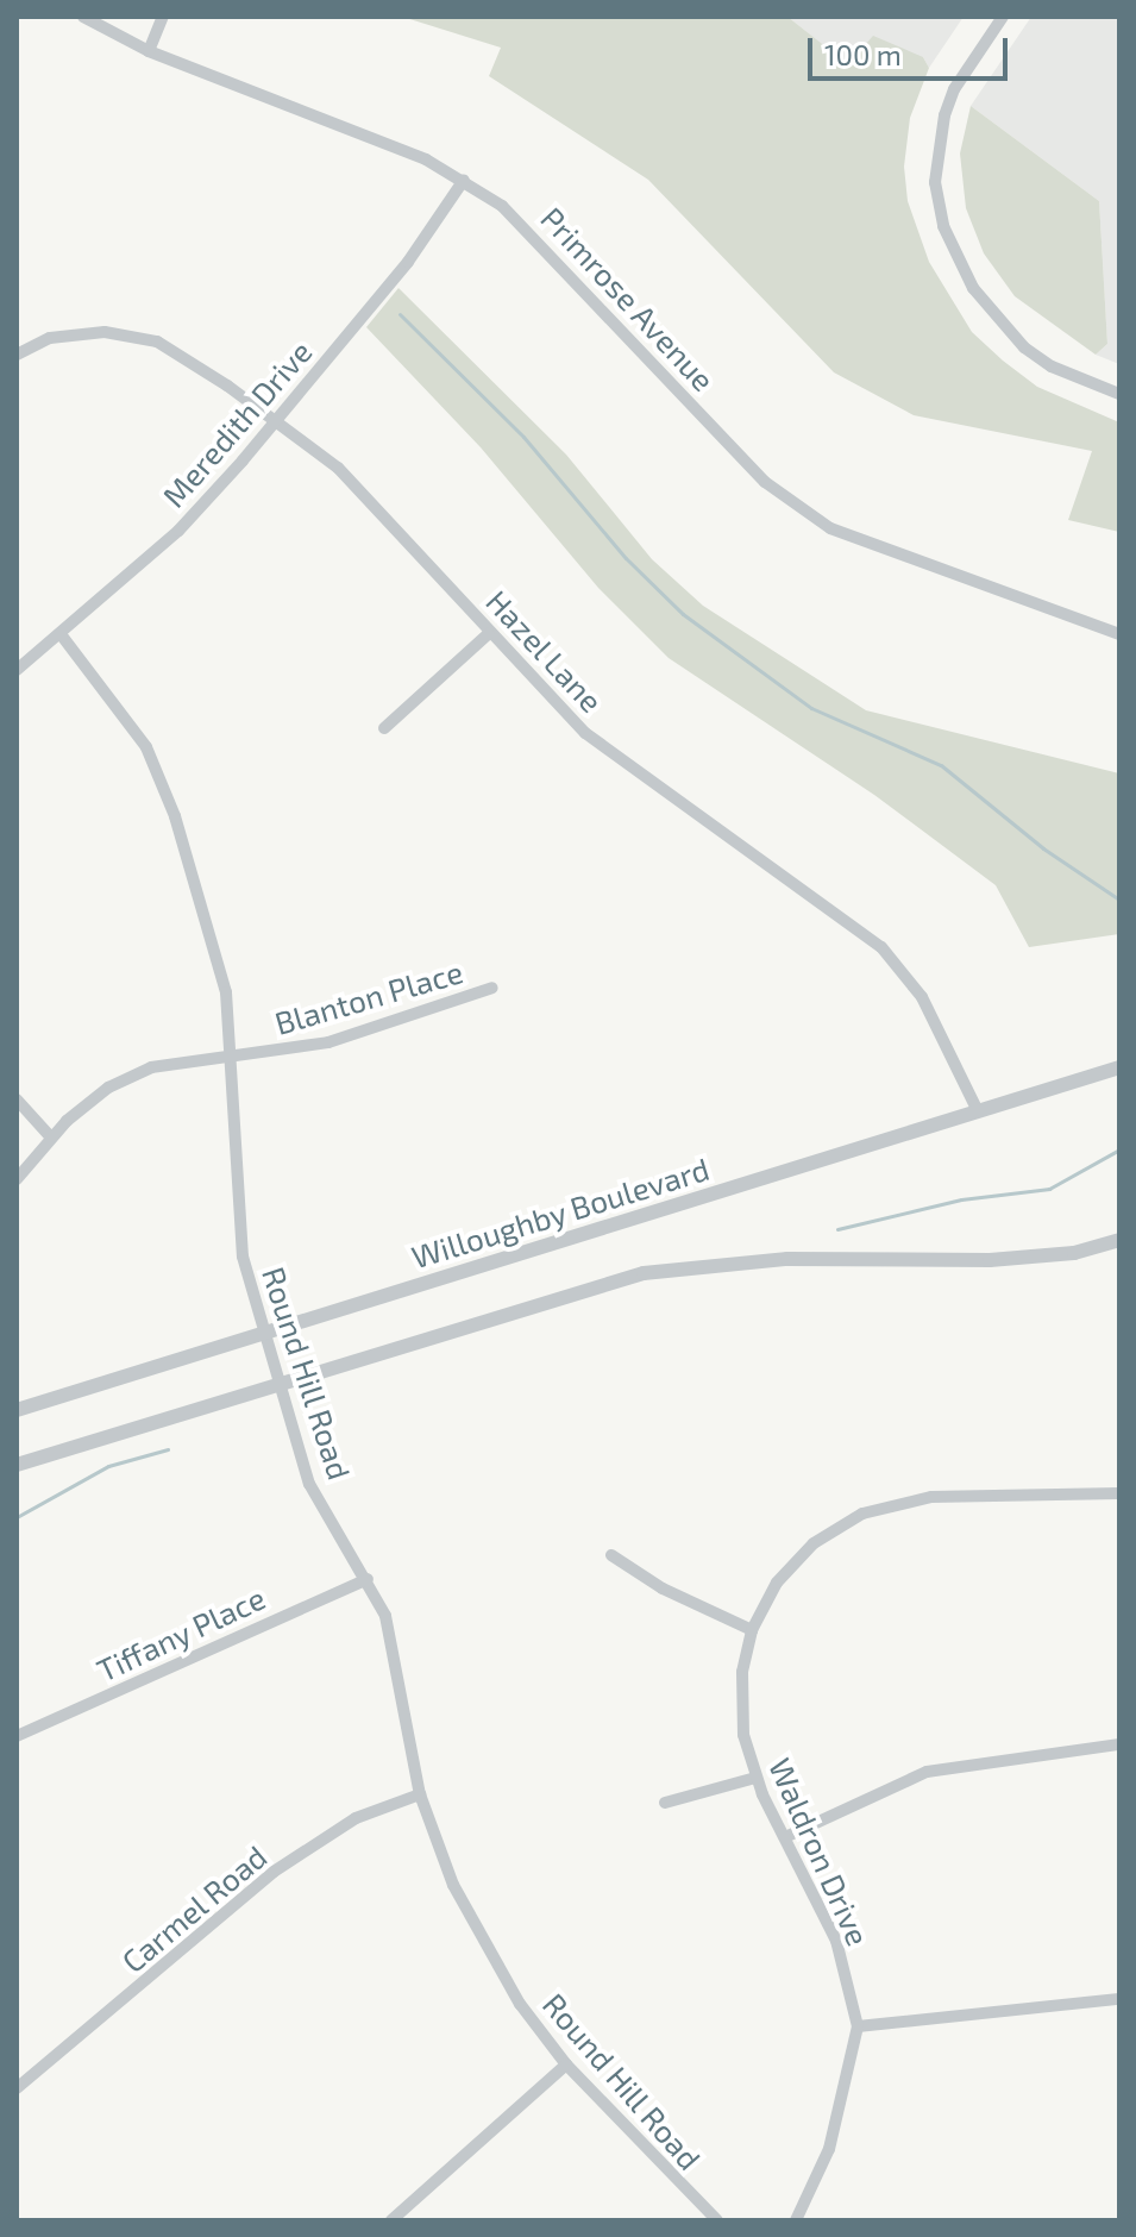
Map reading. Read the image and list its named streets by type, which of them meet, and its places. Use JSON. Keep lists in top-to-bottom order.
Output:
{
  "streets": {
    "street": [
      "Primrose Avenue",
      "Meredith Drive",
      "Hazel Lane",
      "Blanton Place",
      "Willoughby Boulevard",
      "Round Hill Road",
      "Tiffany Place",
      "Waldron Drive",
      "Carmel Road"
    ]
  },
  "crossings": [
    ["Primrose Avenue", "Meredith Drive"],
    ["Meredith Drive", "Hazel Lane"],
    ["Meredith Drive", "Round Hill Road"],
    ["Hazel Lane", "Willoughby Boulevard"],
    ["Blanton Place", "Round Hill Road"],
    ["Willoughby Boulevard", "Round Hill Road"],
    ["Round Hill Road", "Tiffany Place"],
    ["Round Hill Road", "Carmel Road"]
  ],
  "scale_bar": "100 m"
}
